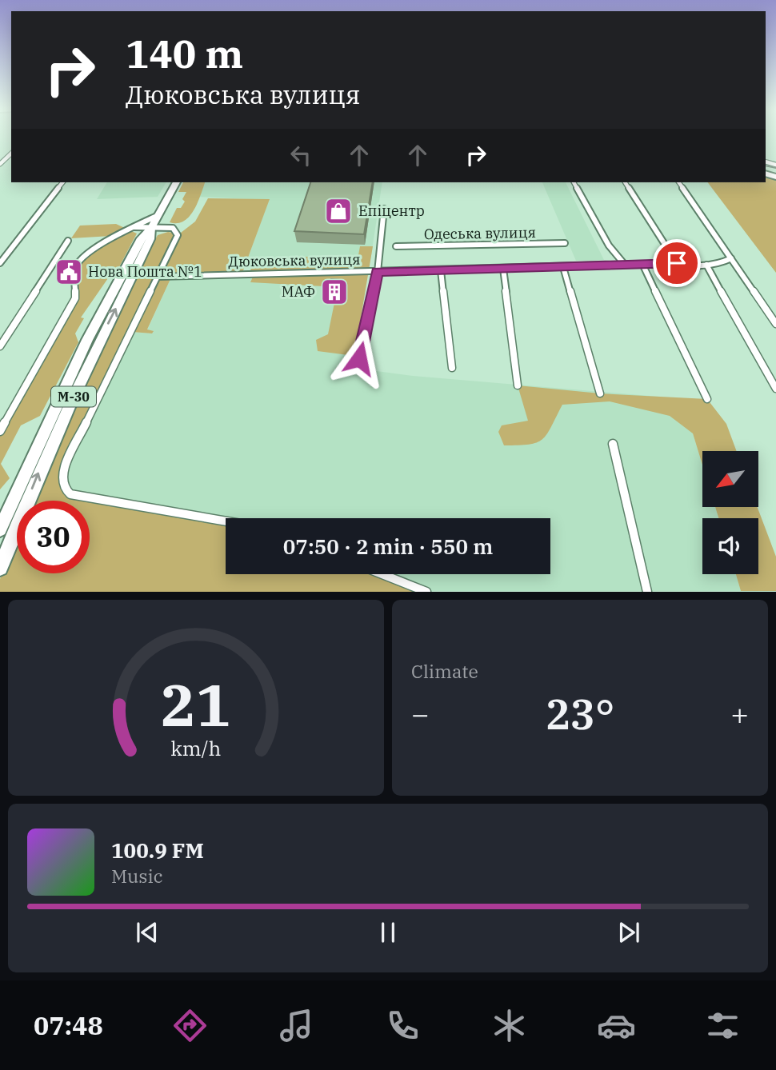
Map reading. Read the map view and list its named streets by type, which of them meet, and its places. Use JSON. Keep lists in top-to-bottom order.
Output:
{
  "streets": {
    "highway": ["М-30"],
    "street": ["Одеська вулиця", "Дюковська вулиця"]
  },
  "places": {
    "shop": ["Епіцентр"],
    "public building": ["Нова Пошта №1"],
    "building": ["МАФ"]
  },
  "north": "bottom left",
  "page": {
    "turn": ["140 m", "Дюковська вулиця"],
    "limit": "30",
    "trip": "07:50 · 2 min · 550 m",
    "tile": "Climate",
    "heat": ["−", "23°", "+"],
    "song": ["100.9 FM", "Music"],
    "tabs": "07:48",
    "gauge": ["21", "km/h"]
  }
}
